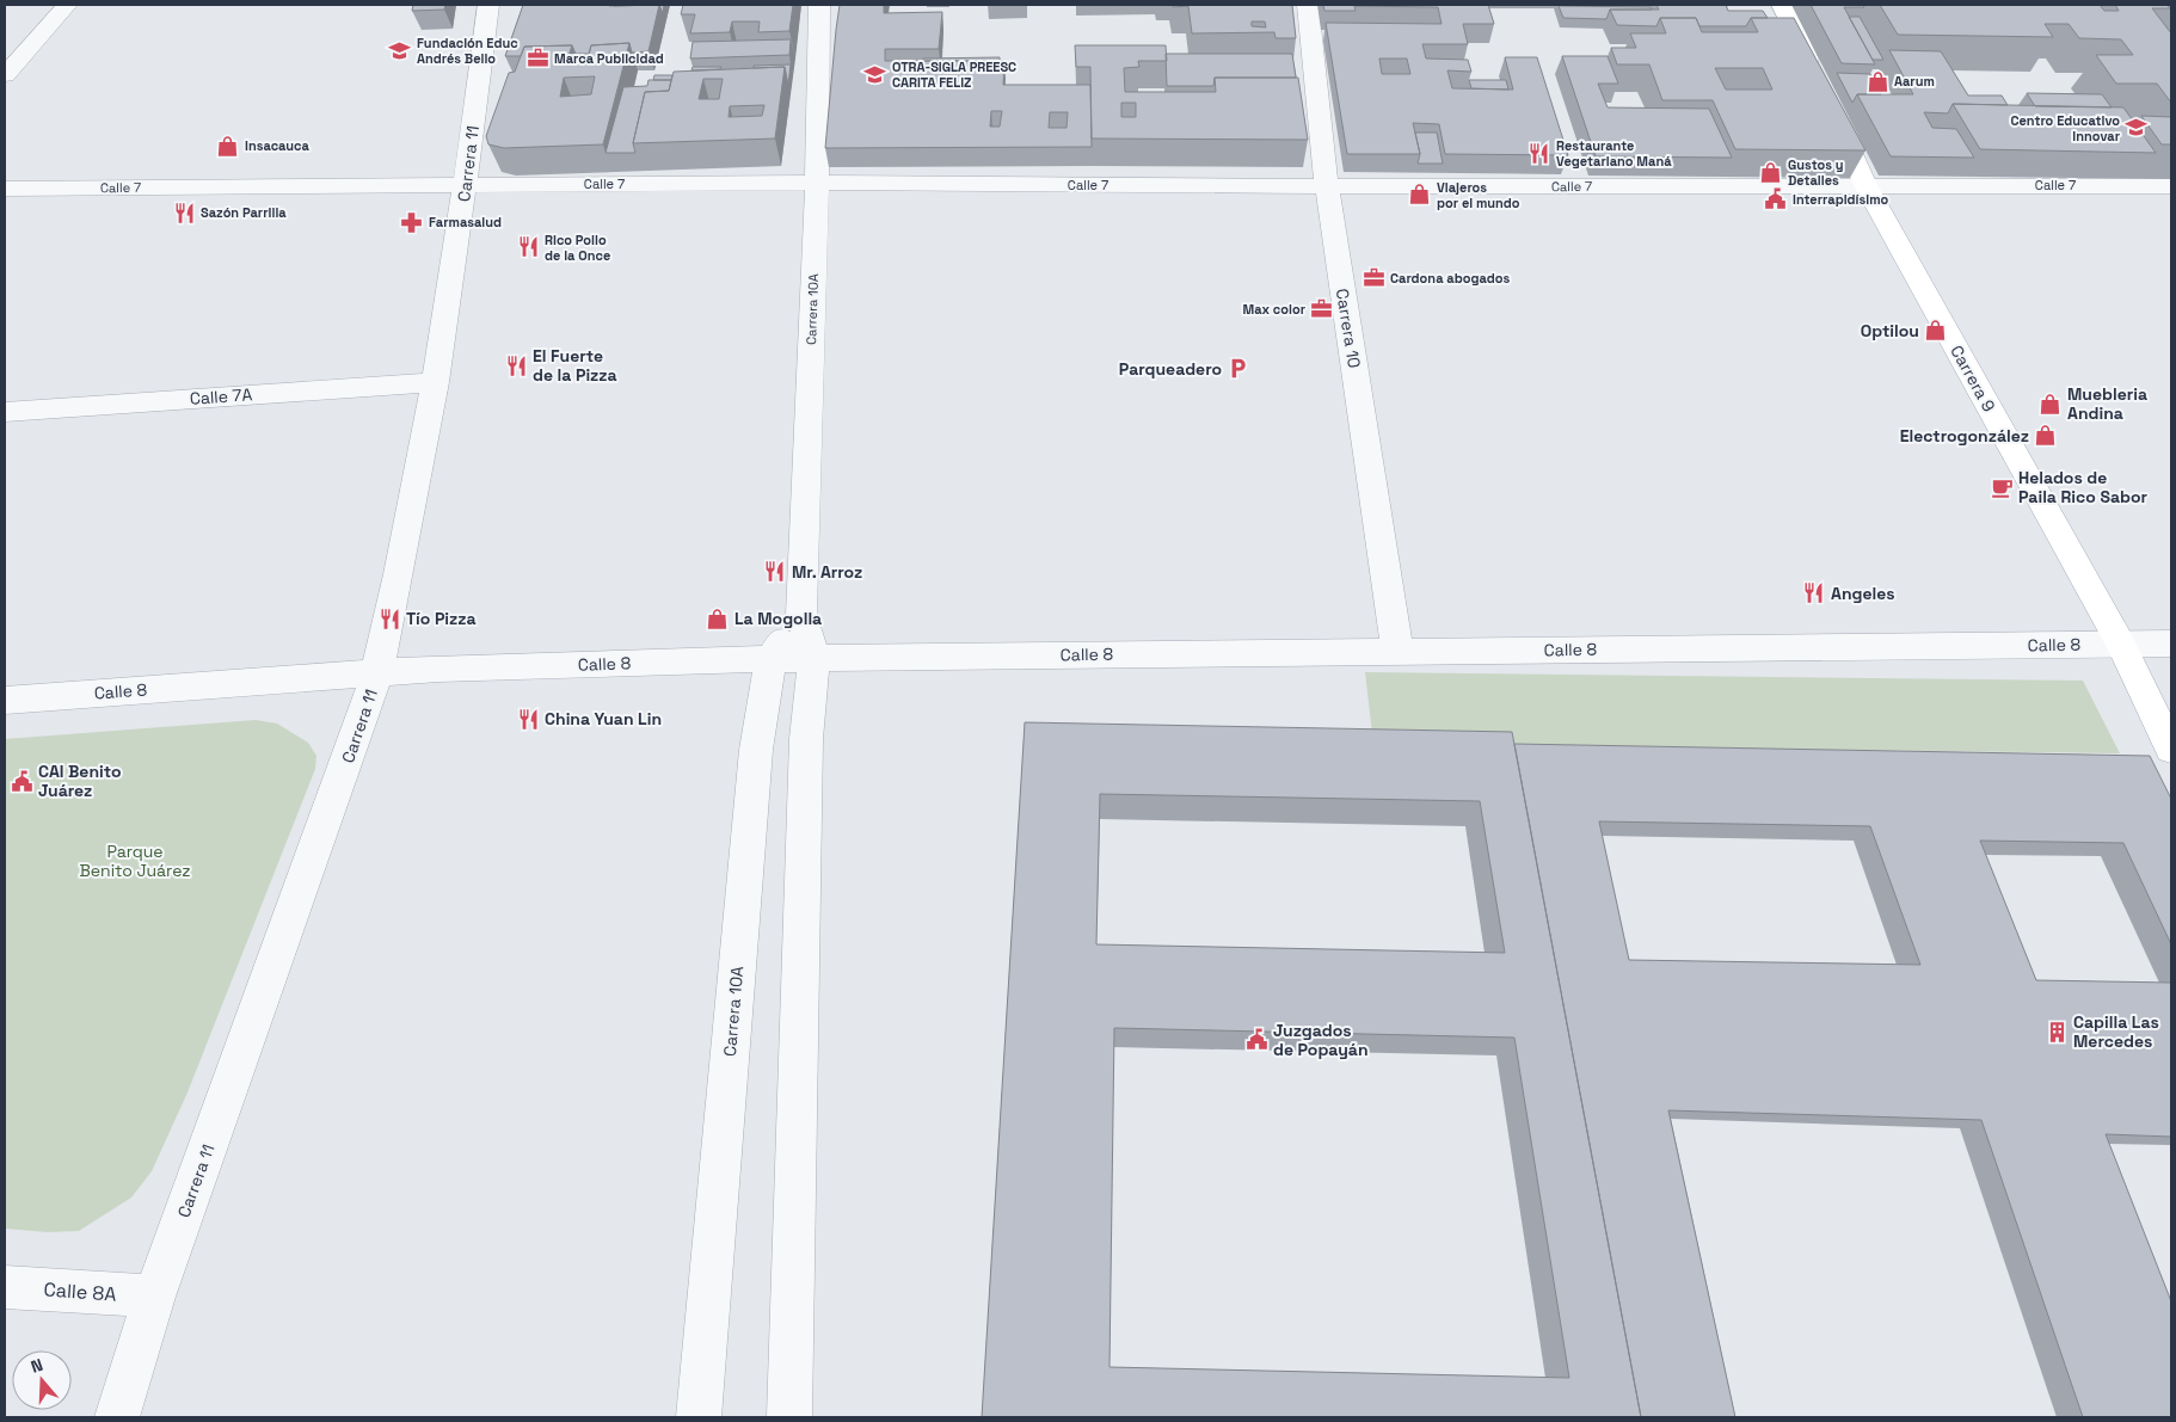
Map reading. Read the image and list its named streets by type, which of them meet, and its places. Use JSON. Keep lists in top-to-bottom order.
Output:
{
  "streets": {
    "main road": ["Carrera 9"],
    "street": [
      "Carrera 11",
      "Calle 7",
      "Carrera 10A",
      "Carrera 10",
      "Calle 7A",
      "Calle 8",
      "Calle 8A"
    ]
  },
  "crossings": [
    ["Carrera 11", "Calle 7"],
    ["Carrera 11", "Calle 7A"],
    ["Carrera 11", "Calle 8"],
    ["Carrera 11", "Calle 8A"],
    ["Calle 7", "Carrera 10A"],
    ["Calle 7", "Carrera 10"],
    ["Calle 7", "Carrera 9"],
    ["Carrera 10A", "Calle 8"],
    ["Carrera 10", "Calle 8"],
    ["Carrera 9", "Calle 8"]
  ],
  "parks": ["Parque Benito Juárez"],
  "places": {
    "school or university": ["Fundación Educ Andrés Bello", "OTRA-SIGLA PREESC CARITA FELIZ", "Centro Educativo Innovar"],
    "office": ["Marca Publicidad", "Cardona abogados", "Max color"],
    "shop": [
      "Aarum",
      "Insacauca",
      "Gustos y Detalles",
      "Viajeros por el mundo",
      "Optilou",
      "Muebleria Andina",
      "Electrogonzález",
      "La Mogolla"
    ],
    "restaurant": [
      "Restaurante Vegetariano Maná",
      "Sazón Parrilla",
      "Rico Pollo de la Once",
      "El Fuerte de la Pizza",
      "Mr. Arroz",
      "Angeles",
      "Tío Pizza",
      "China Yuan Lin"
    ],
    "public building": ["Interrapidísimo", "CAI Benito Juárez", "Juzgados de Popayán"],
    "pharmacy": ["Farmasalud"],
    "parking": ["Parqueadero"],
    "cafe": ["Helados de Paila Rico Sabor"],
    "building": ["Capilla Las Mercedes"]
  },
  "north": "top"
}
